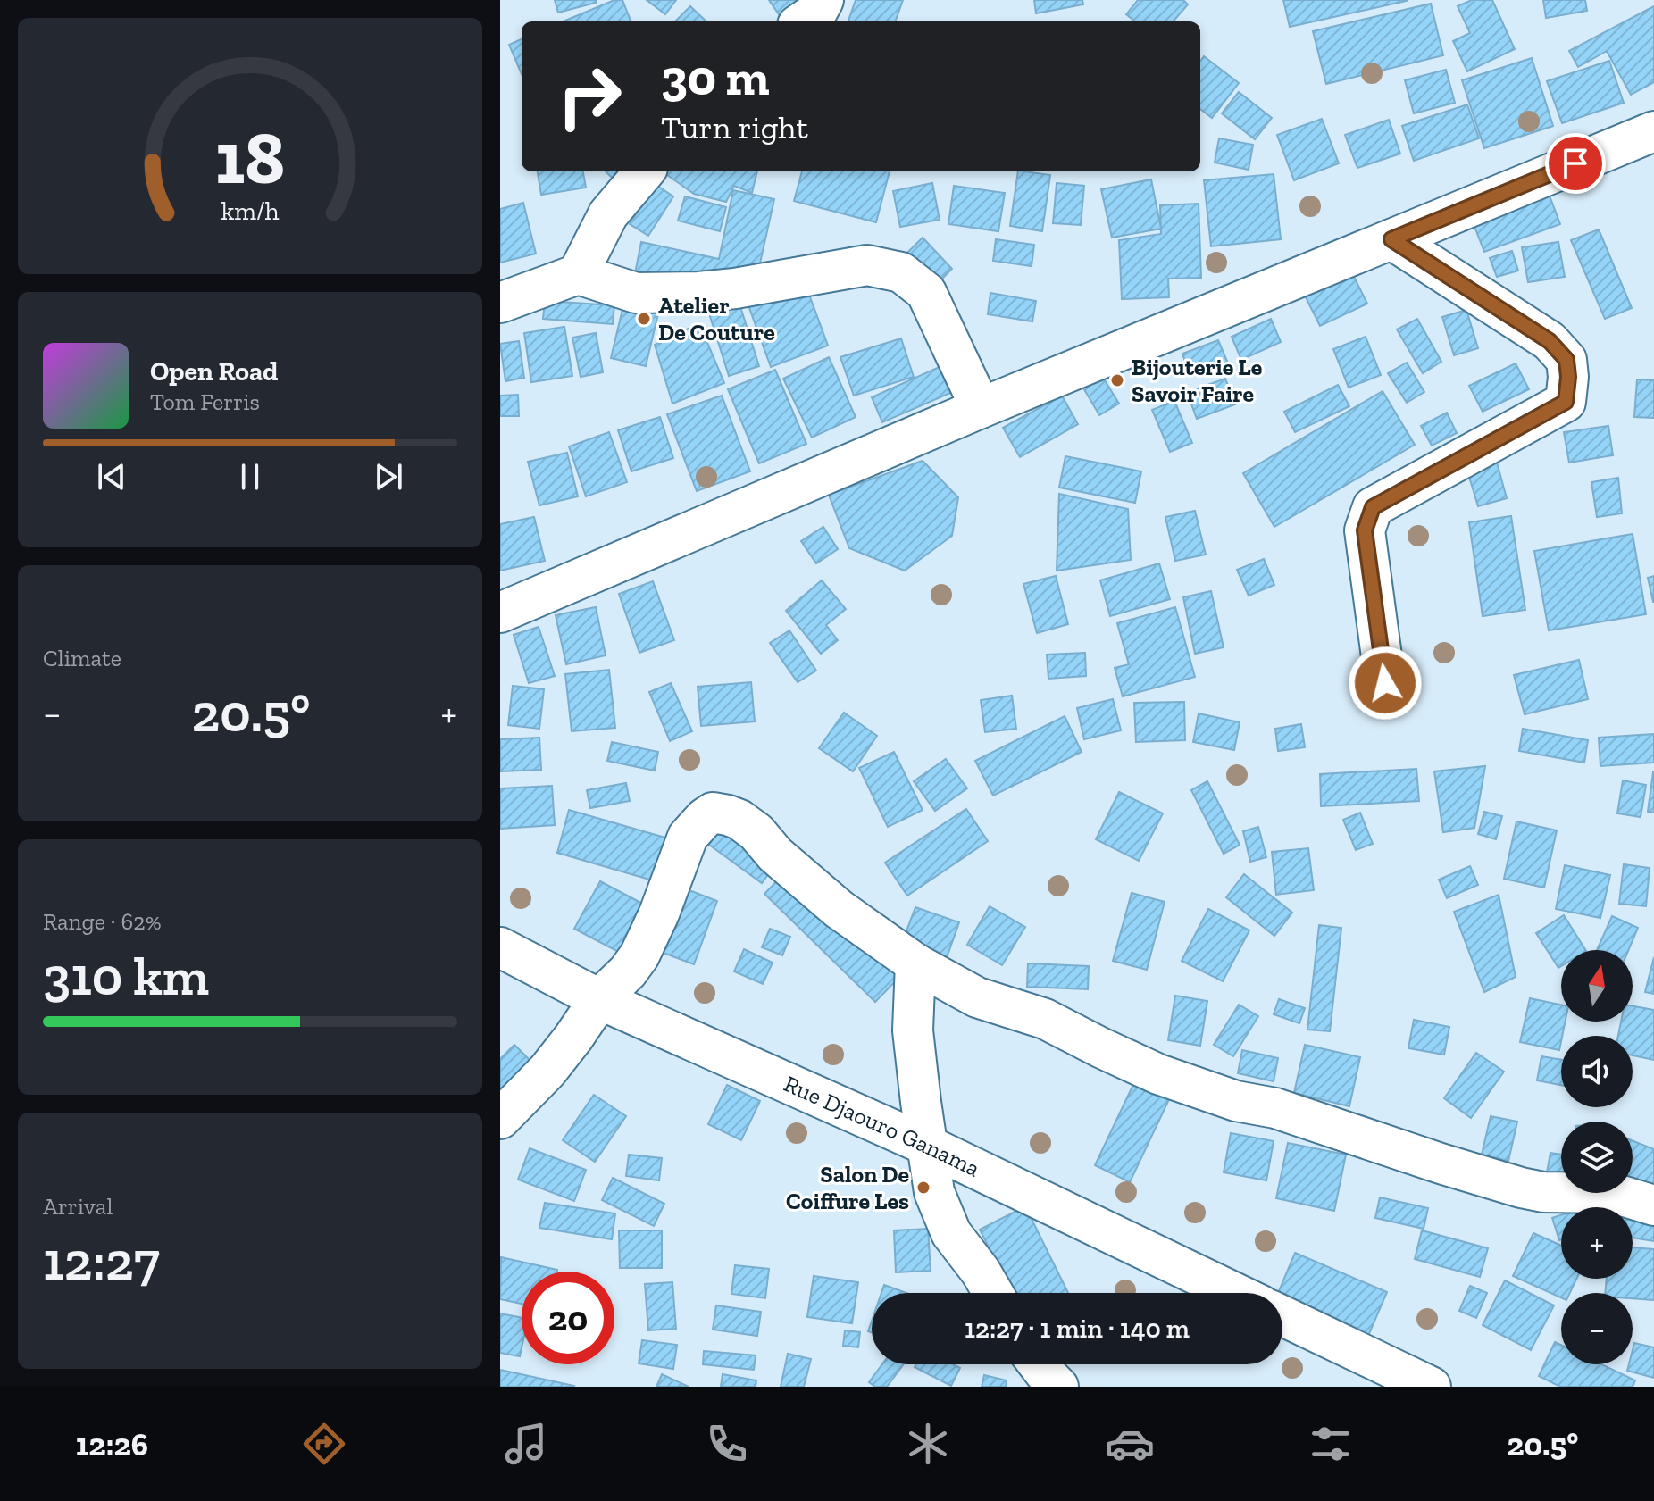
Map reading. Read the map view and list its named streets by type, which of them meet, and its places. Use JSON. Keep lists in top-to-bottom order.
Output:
{
  "streets": {
    "street": ["Rue Djaouro Ganama"]
  },
  "places": ["Atelier De Couture", "Bijouterie Le Savoir Faire", "Salon De Coiffure Les"],
  "north": "top",
  "page": {
    "turn": ["30 m", "Turn right"],
    "song": ["Open Road", "Tom Ferris"],
    "tile": [
      "Climate",
      ["Range · 62%", "310 km"],
      ["Arrival", "12:27"]
    ],
    "heat": ["−", "20.5°", "+"],
    "map_buttons": ["+", "−"],
    "limit": "20",
    "trip": "12:27 · 1 min · 140 m",
    "tabs": ["12:26", "20.5°"],
    "gauge": ["18", "km/h"]
  }
}
